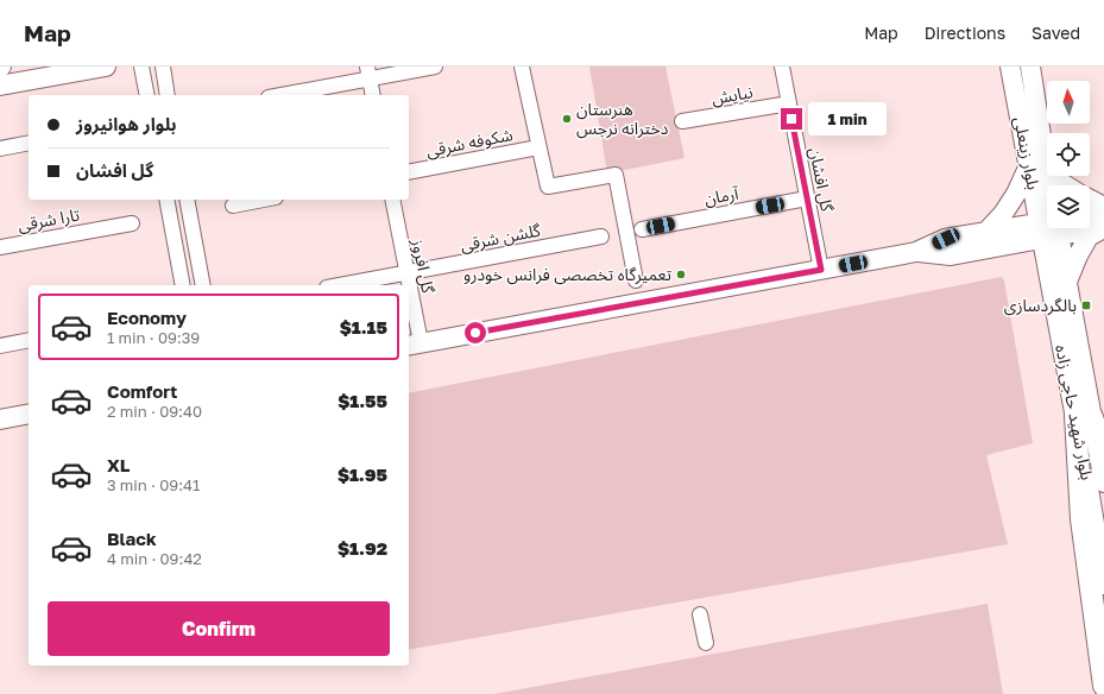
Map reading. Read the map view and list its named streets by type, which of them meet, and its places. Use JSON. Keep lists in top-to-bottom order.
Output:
{
  "streets": {
    "main road": ["بلوار زینعلی", "بلوار شهید حاجی زاده"],
    "street": [
      "نیایش",
      "شکوفه شرقی",
      "گل افشان",
      "آرمان",
      "تارا شرقی",
      "گلشن شرقی",
      "گل افروز"
    ]
  },
  "crossings": [
    ["نیایش", "گل افشان"],
    ["گل افشان", "آرمان"],
    ["گلشن شرقی", "گل افروز"]
  ],
  "places": {
    "other": ["هنرستان دخترانه نرجس", "تعمیرگاه تخصصی فرانس خودرو"],
    "transit": ["بالگردسازی"]
  },
  "north": "top",
  "page": {
    "header": "Map",
    "nav": ["Map", "Directions", "Saved"],
    "banner": ["بلوار هوانیروز", "گل افشان"],
    "bubble": "1 min",
    "list": [
      {
        "name": "Economy",
        "note": "1 min · 09:39",
        "value": "$1.15"
      },
      {
        "name": "Comfort",
        "note": "2 min · 09:40",
        "value": "$1.55"
      },
      {
        "name": "XL",
        "note": "3 min · 09:41",
        "value": "$1.95"
      },
      {
        "name": "Black",
        "note": "4 min · 09:42",
        "value": "$1.92"
      }
    ],
    "buttons": "Confirm"
  }
}
